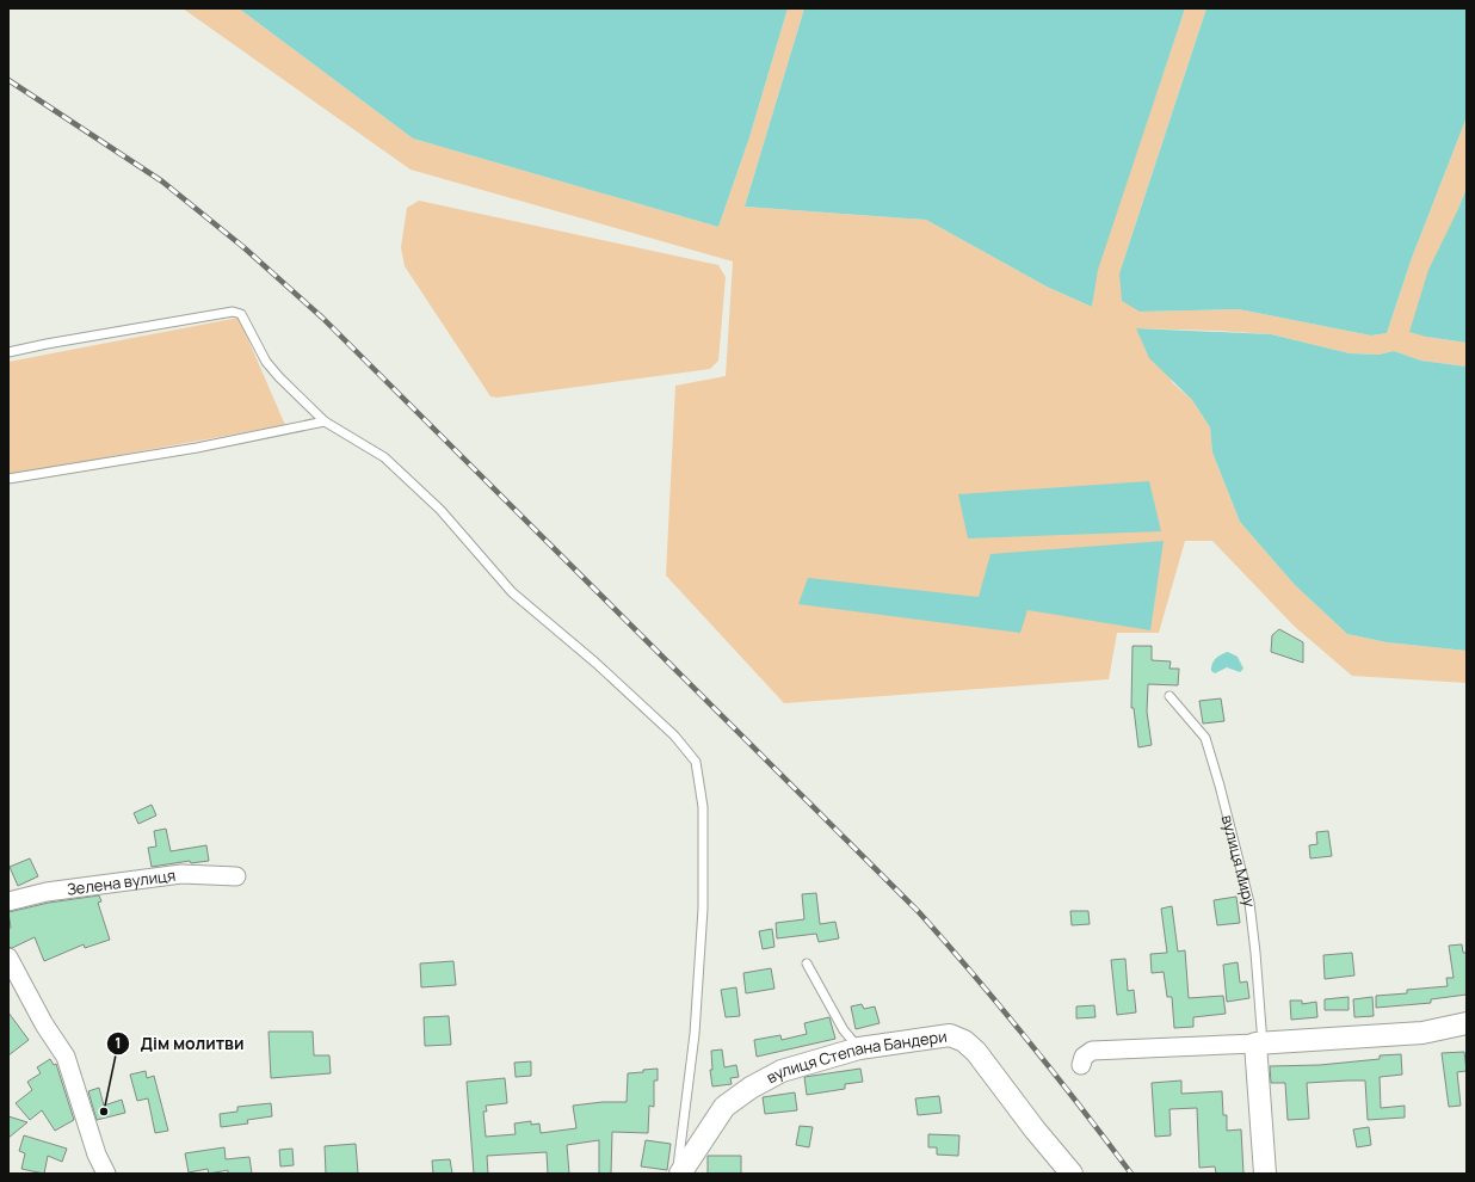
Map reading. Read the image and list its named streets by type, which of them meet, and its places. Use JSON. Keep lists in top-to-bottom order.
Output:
{
  "streets": {
    "street": ["вулиця Миру", "Зелена вулиця", "вулиця Степана Бандери"]
  },
  "places": ["Дім молитви"]
}
